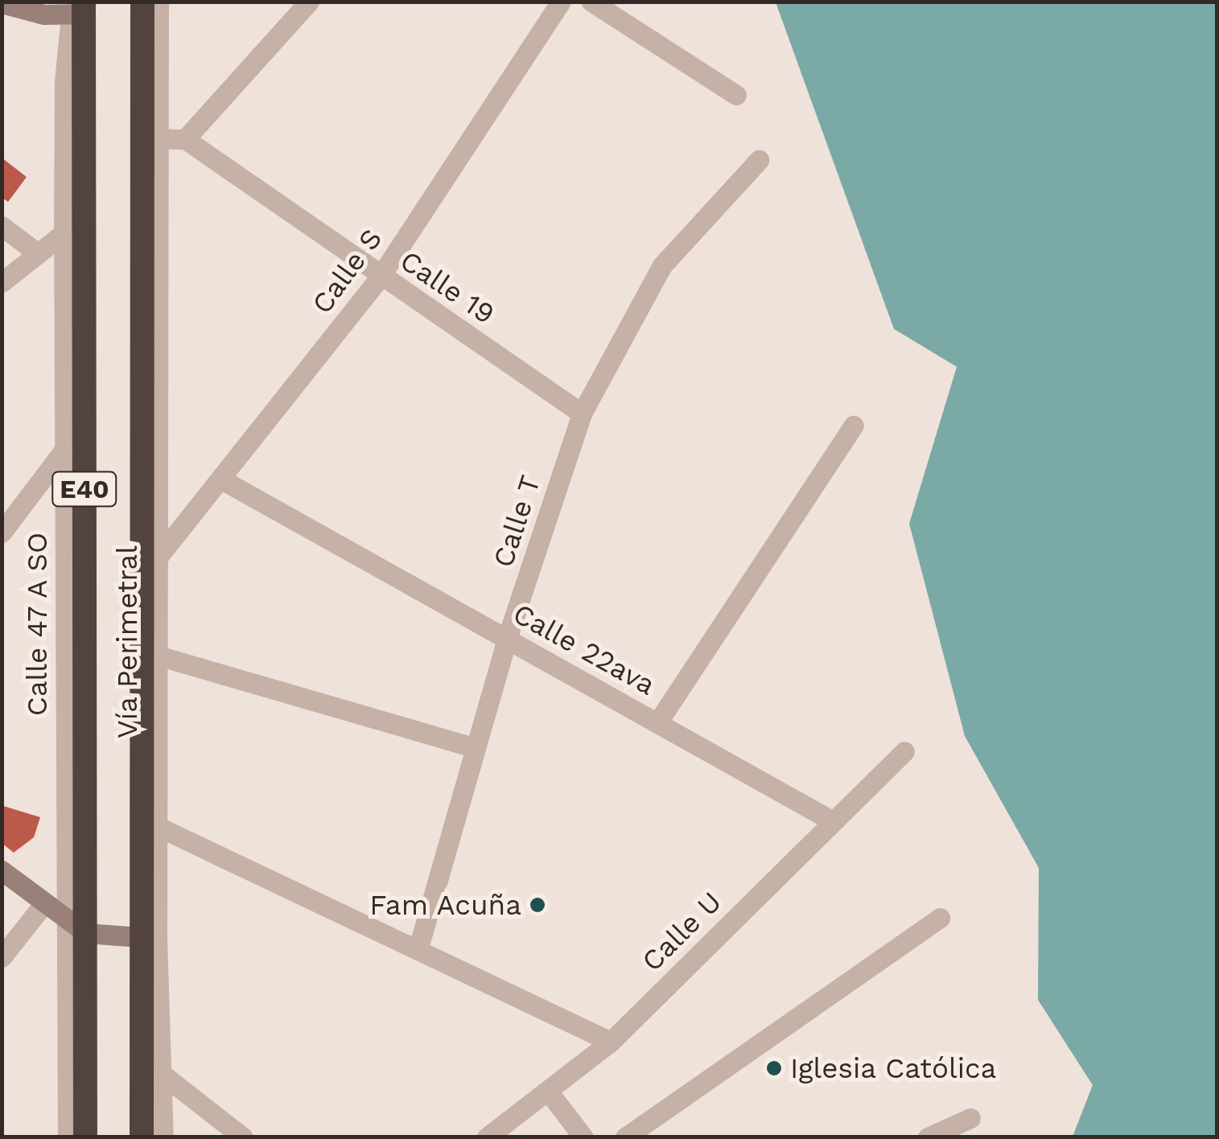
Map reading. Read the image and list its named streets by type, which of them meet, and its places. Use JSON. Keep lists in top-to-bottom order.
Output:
{
  "streets": {
    "highway": ["E40", "Vía Perimetral"],
    "street": [
      "Calle S",
      "Calle 19",
      "Calle T",
      "Calle 47 A SO",
      "Calle 22ava",
      "Calle U"
    ]
  },
  "crossings": [
    ["Calle S", "Calle 19"],
    ["Calle S", "Vía Perimetral"],
    ["Calle S", "Calle 22ava"],
    ["Calle 19", "Calle T"],
    ["Calle T", "Calle 22ava"],
    ["Calle 47 A SO", "Vía Perimetral"],
    ["Calle 22ava", "Calle U"]
  ],
  "places": ["Fam Acuña", "Iglesia Católica"]
}
